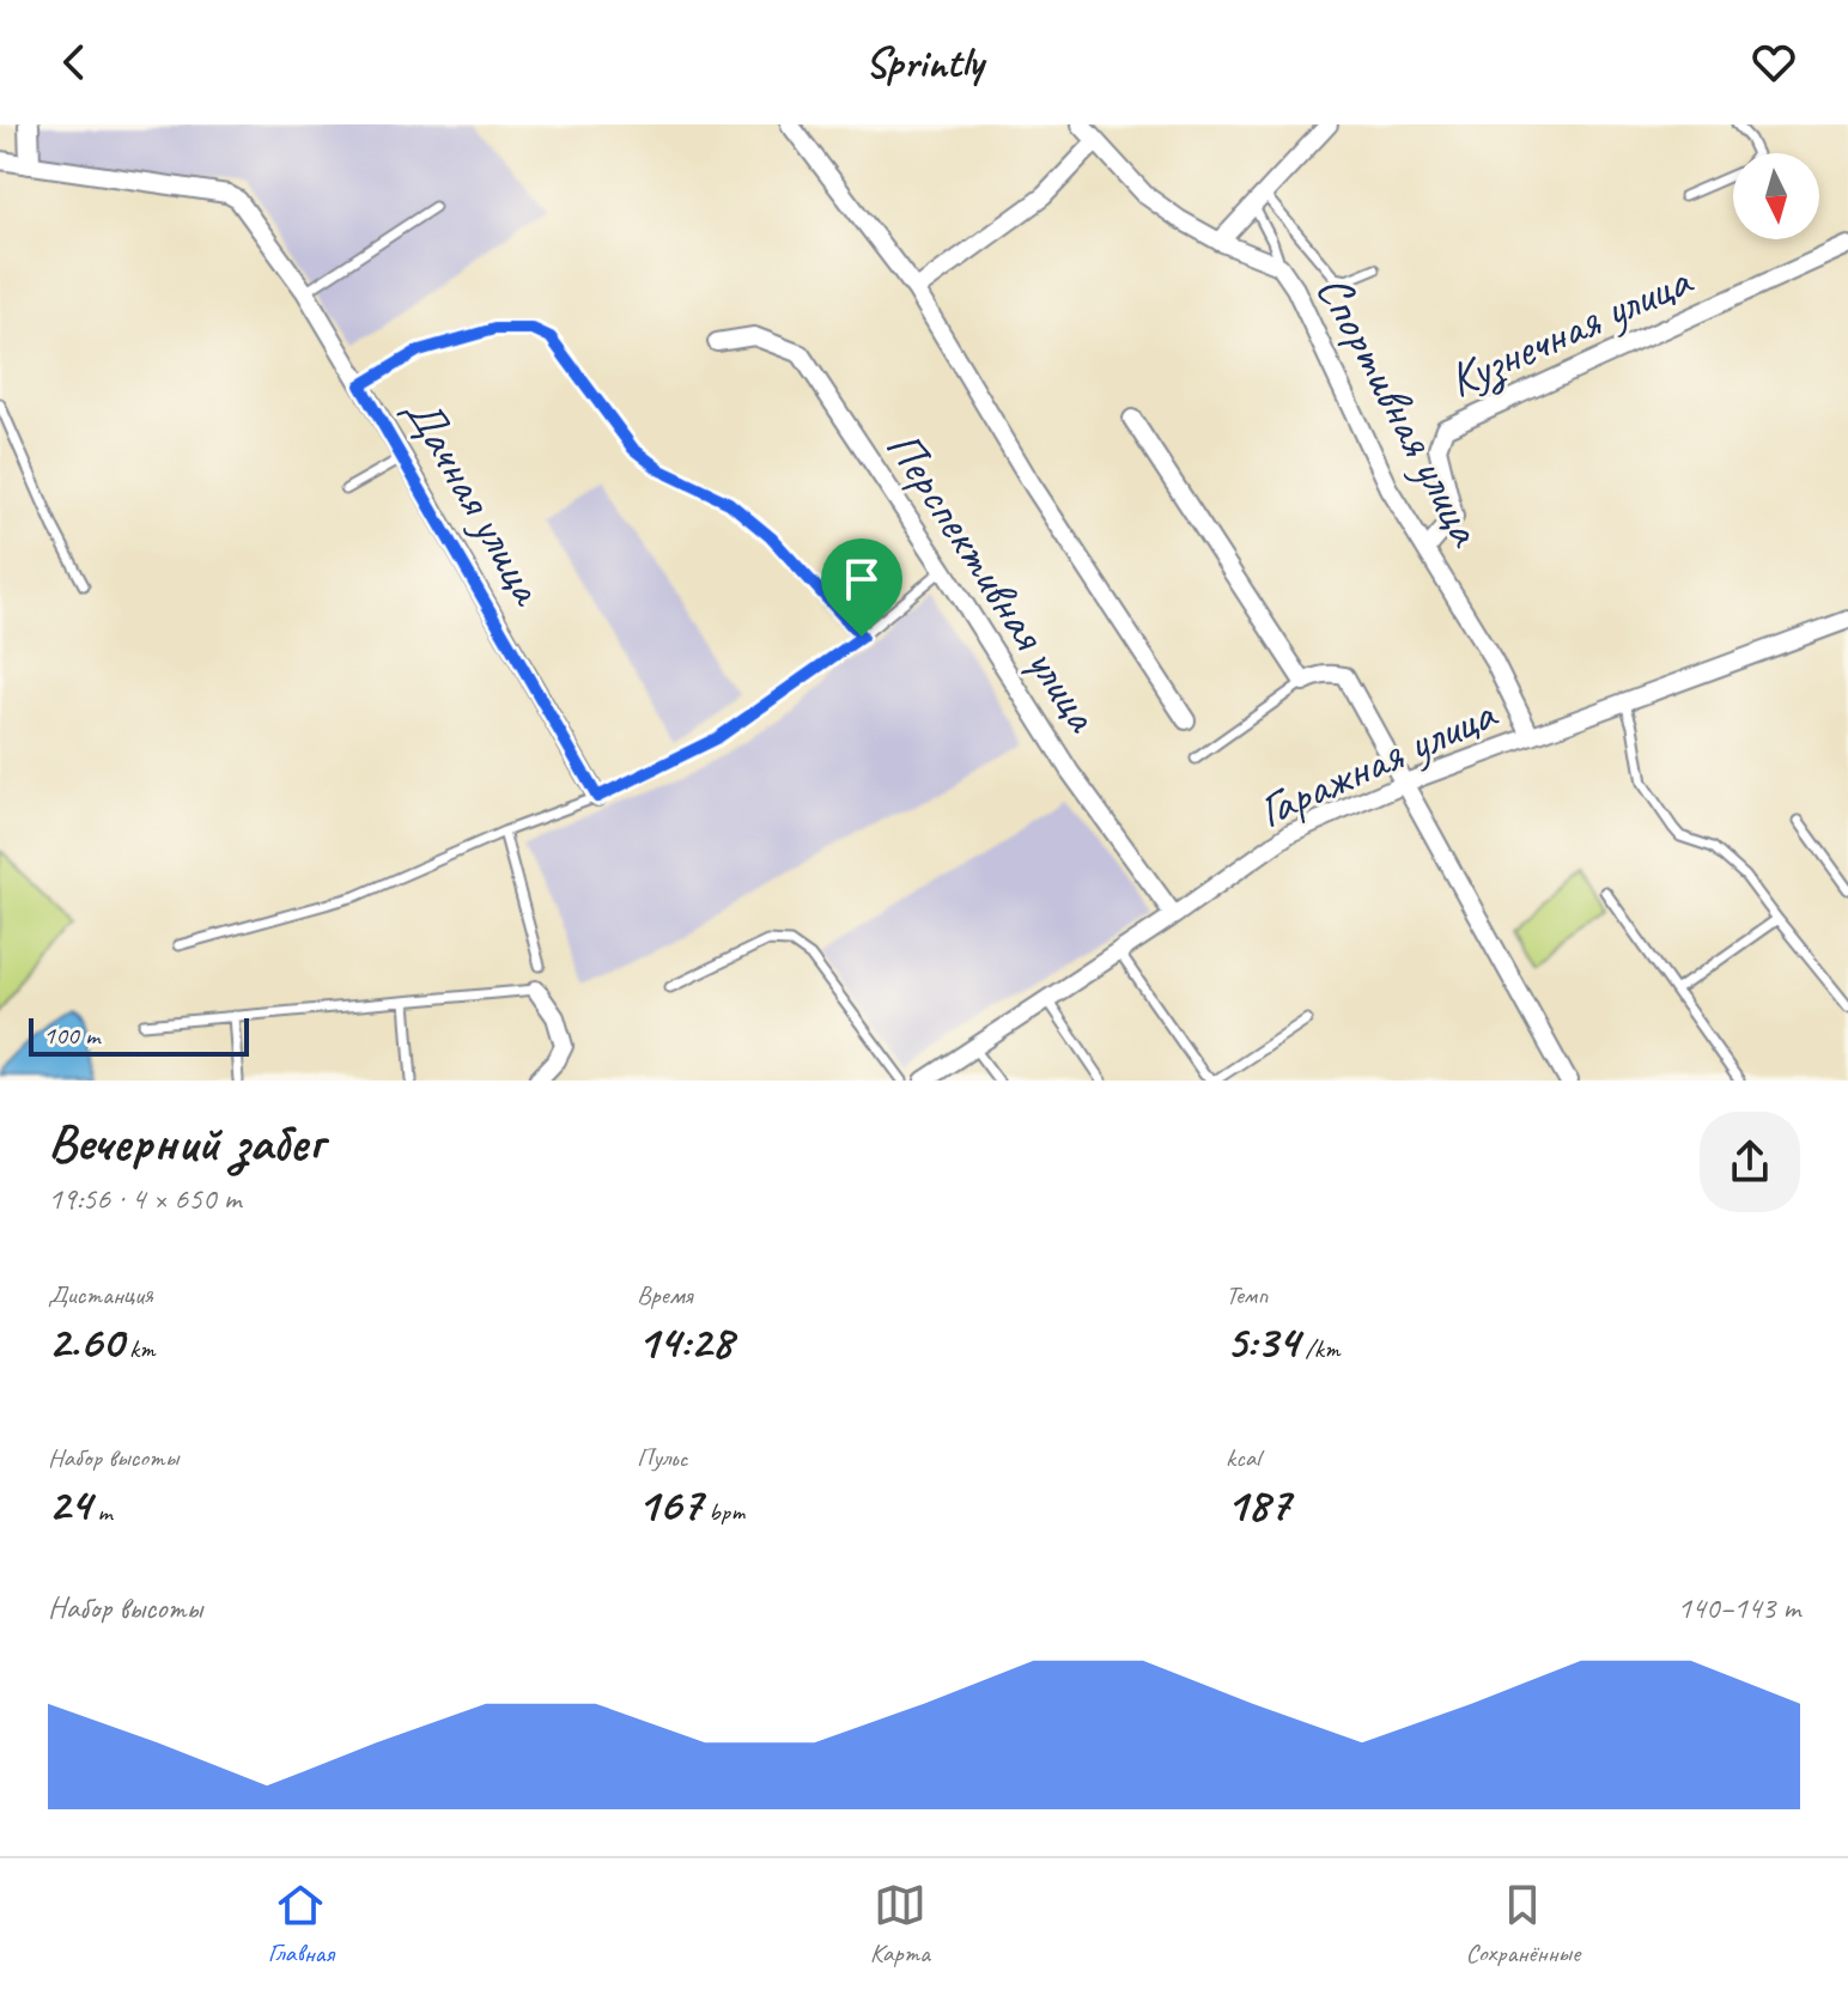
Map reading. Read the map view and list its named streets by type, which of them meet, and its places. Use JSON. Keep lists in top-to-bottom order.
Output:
{
  "streets": {
    "street": [
      "Кузнечная улица",
      "Спортивная улица",
      "Дачная улица",
      "Перспективная улица",
      "Гаражная улица"
    ]
  },
  "crossings": [
    ["Кузнечная улица", "Спортивная улица"],
    ["Спортивная улица", "Гаражная улица"],
    ["Перспективная улица", "Гаражная улица"]
  ],
  "scale_bar": "100 m",
  "north": "bottom",
  "page": {
    "header": "Sprintly",
    "scale": "100 m",
    "heading": ["Вечерний забег", "19:56 · 4 × 650 m"],
    "stats": [
      ["Дистанция", "2.60 km"],
      ["Время", "14:28"],
      ["Темп", "5:34 /km"],
      ["Набор высоты", "24 m"],
      ["Пульс", "167 bpm"],
      ["kcal", "187"]
    ],
    "chart": ["Набор высоты", "140–143 m"],
    "tabs": ["Главная", "Карта", "Сохранённые"]
  }
}
